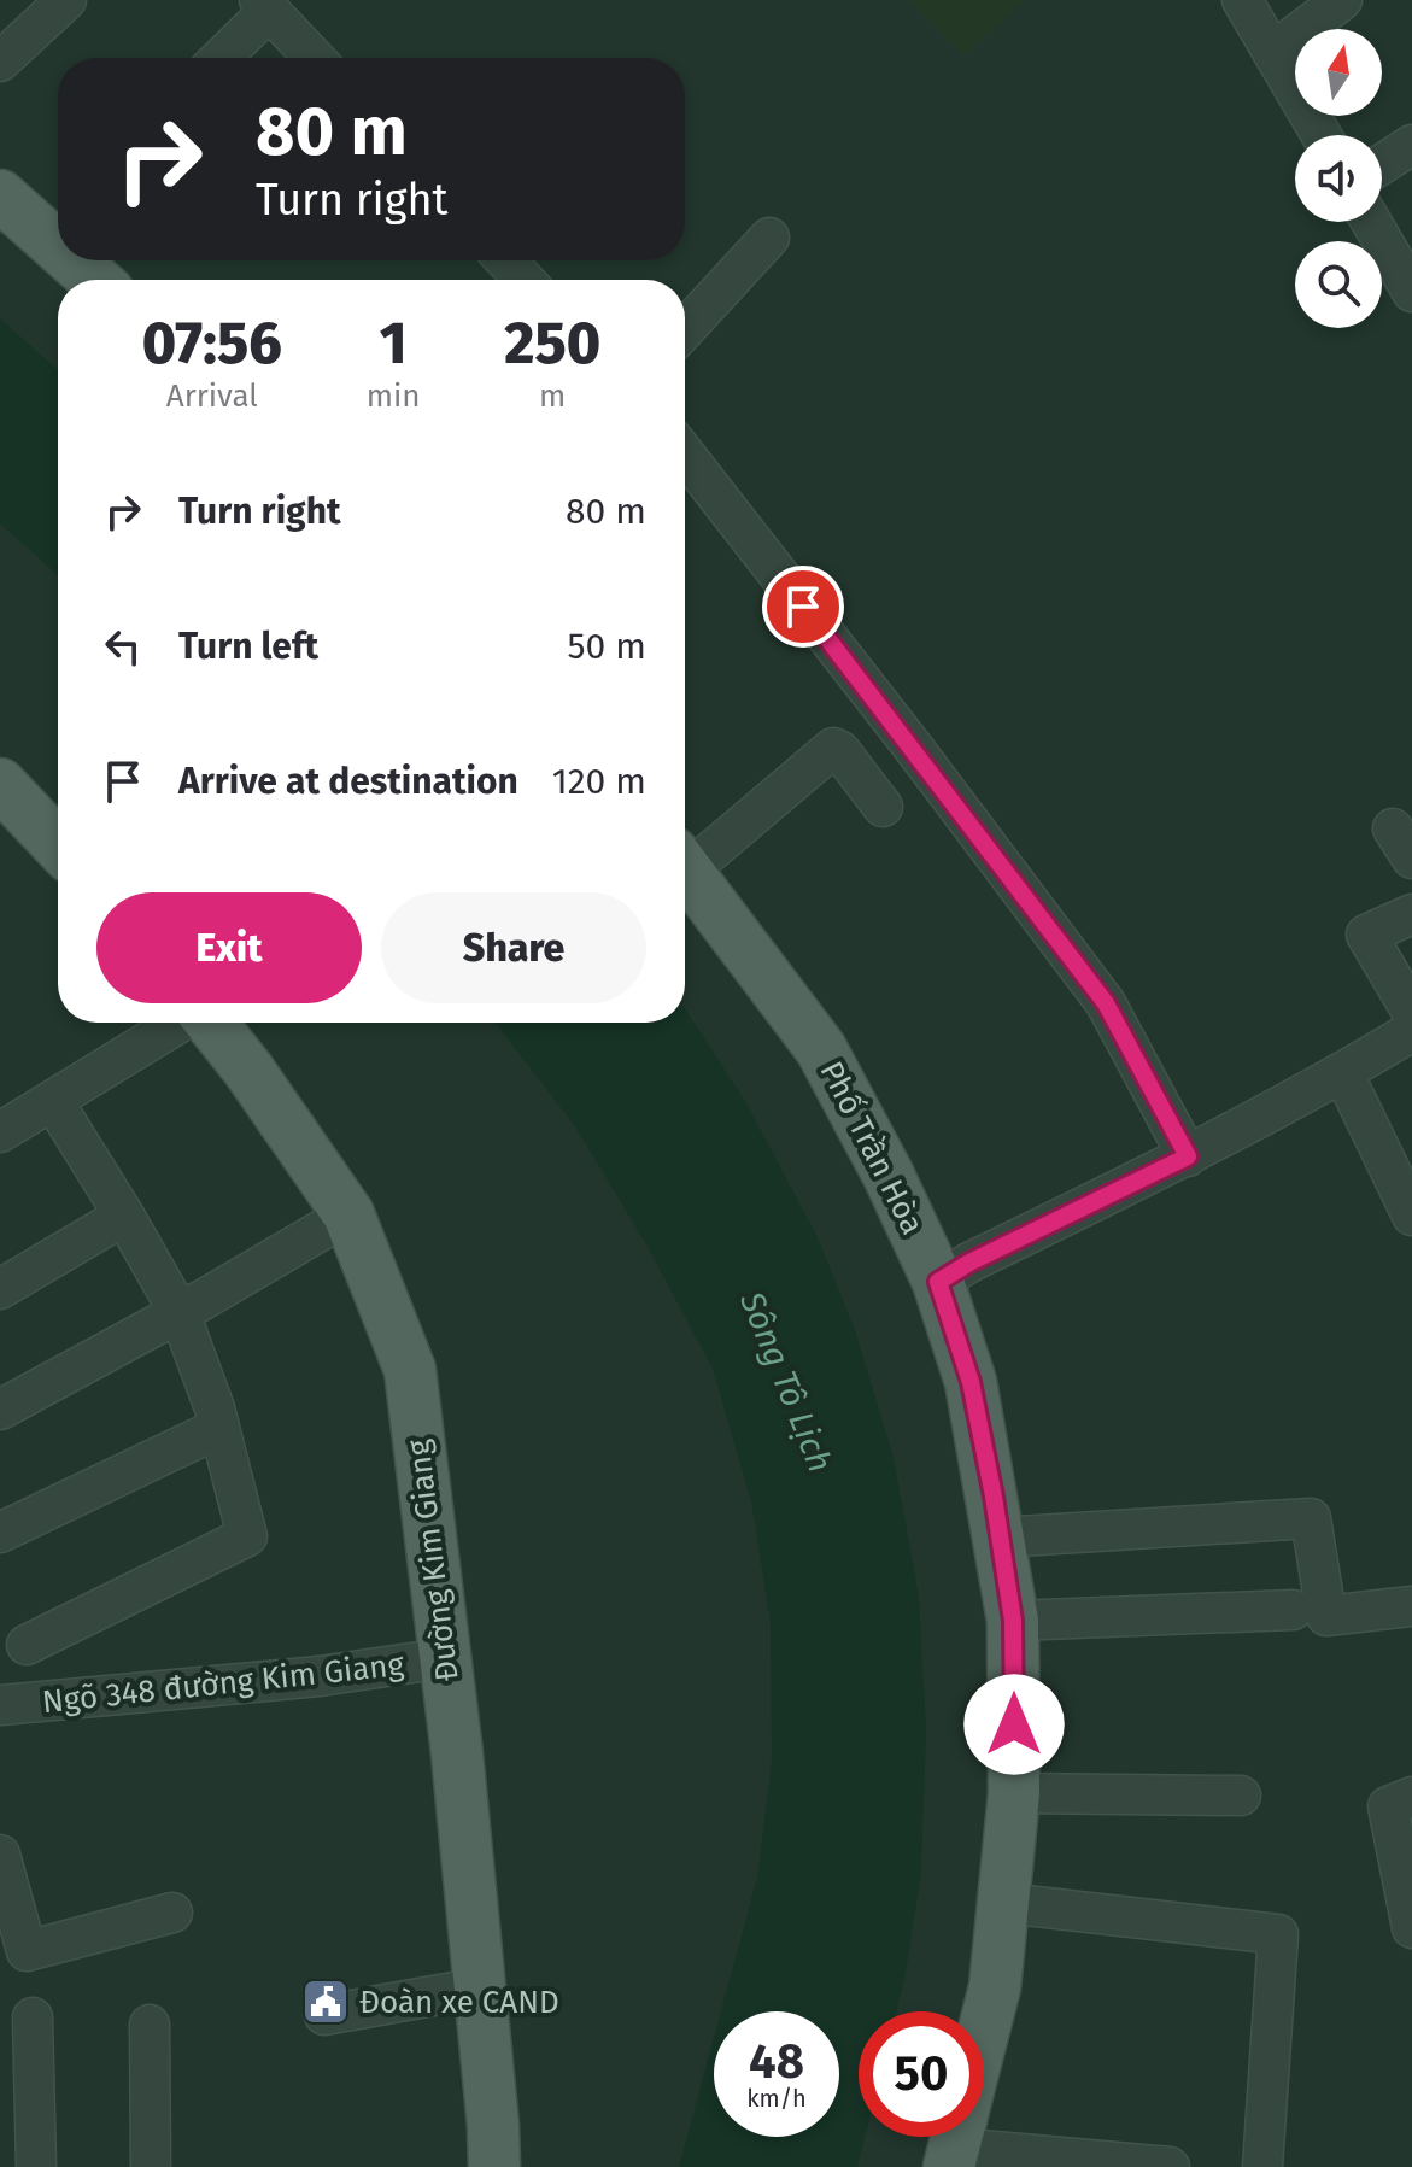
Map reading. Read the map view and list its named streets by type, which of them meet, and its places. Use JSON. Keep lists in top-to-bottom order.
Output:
{
  "streets": {
    "main road": ["Phố Trần Hòa", "Đường Kim Giang"],
    "street": ["Ngõ 348 đường Kim Giang"]
  },
  "crossings": [
    ["Đường Kim Giang", "Ngõ 348 đường Kim Giang"]
  ],
  "water": ["Sông Tô Lịch"],
  "places": {
    "public building": ["Đoàn xe CAND"]
  },
  "north": "top",
  "page": {
    "turn": ["80 m", "Turn right"],
    "eta": [
      "07:56",
      "Arrival",
      "1",
      "min",
      "250",
      "m"
    ],
    "list": [
      {
        "name": "Turn right",
        "value": "80 m"
      },
      {
        "name": "Turn left",
        "value": "50 m"
      },
      {
        "name": "Arrive at destination",
        "value": "120 m"
      }
    ],
    "buttons": ["Exit", "Share"],
    "speed": "48 km/h",
    "limit": "50"
  }
}
